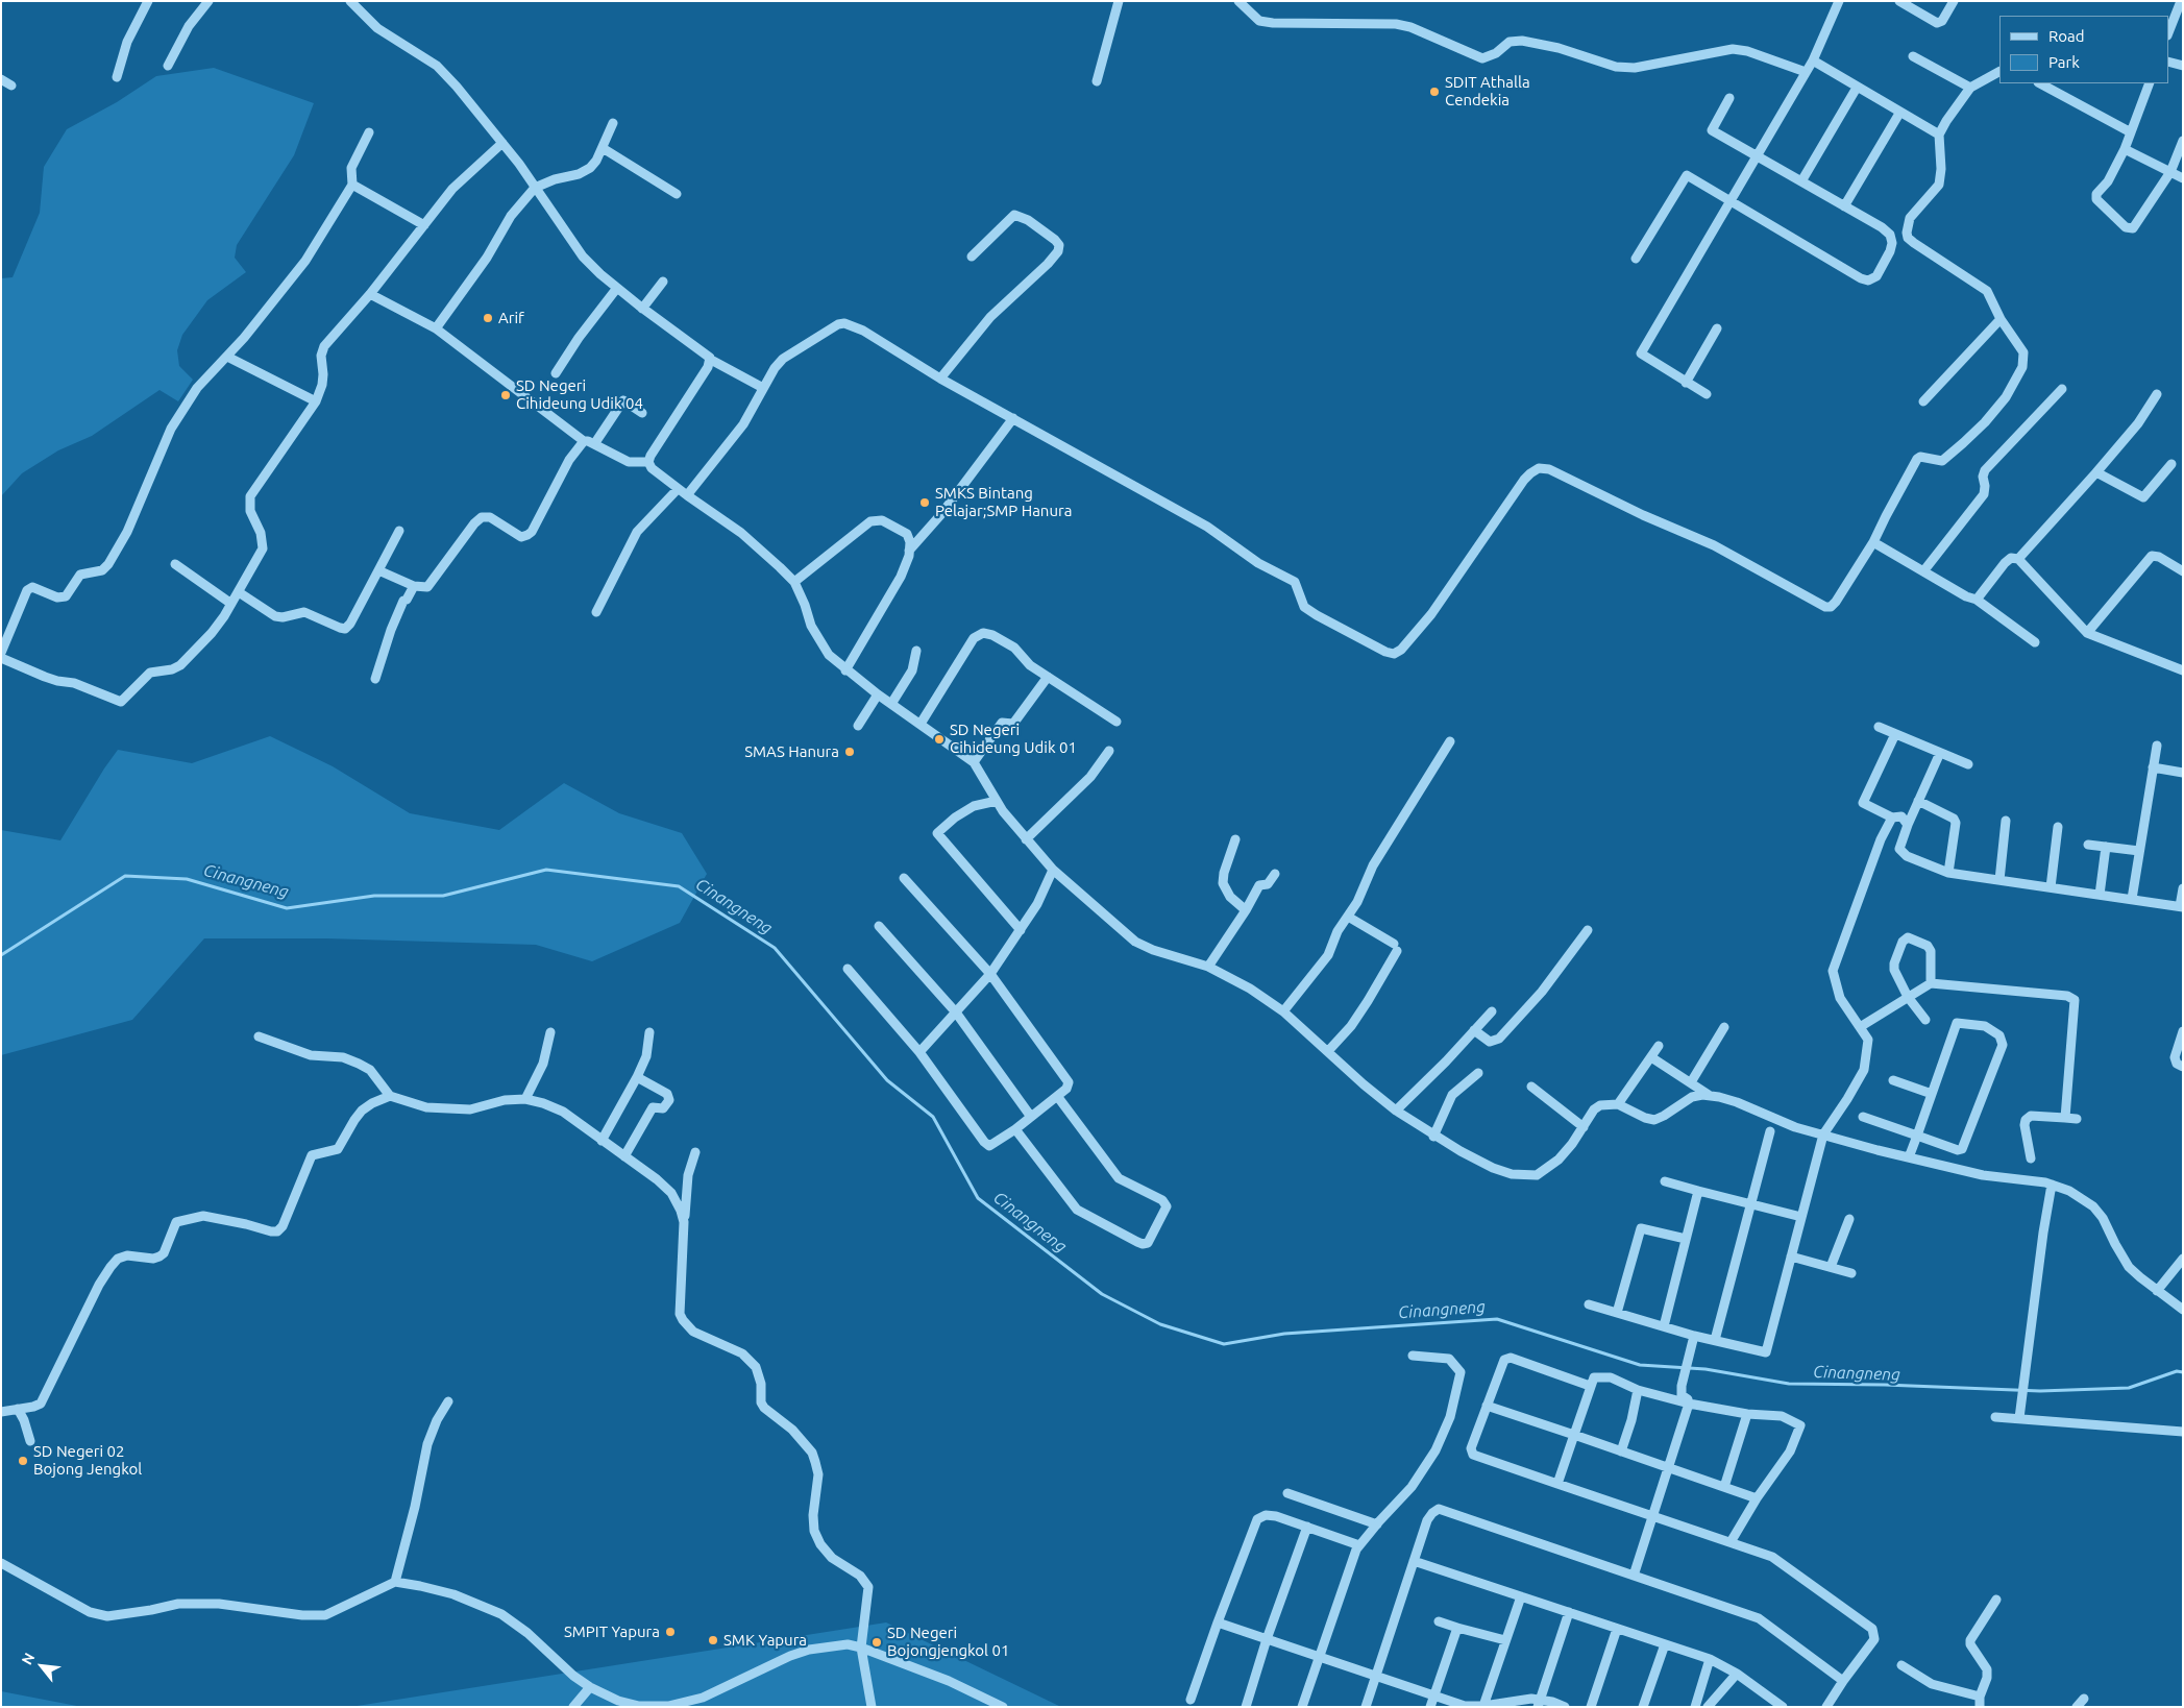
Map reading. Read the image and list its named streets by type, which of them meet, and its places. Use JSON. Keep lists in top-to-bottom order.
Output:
{
  "water": ["Cinangneng"],
  "places": [
    "SDIT Athalla Cendekia",
    "Arif",
    "SD Negeri Cihideung Udik 04",
    "SMKS Bintang Pelajar;SMP Hanura",
    "SD Negeri Cihideung Udik 01",
    "SMAS Hanura",
    "SD Negeri 02 Bojong Jengkol",
    "SMPIT Yapura",
    "SMK Yapura",
    "SD Negeri Bojongjengkol 01"
  ],
  "legend": ["Road", "Park"],
  "north": "top left"
}
